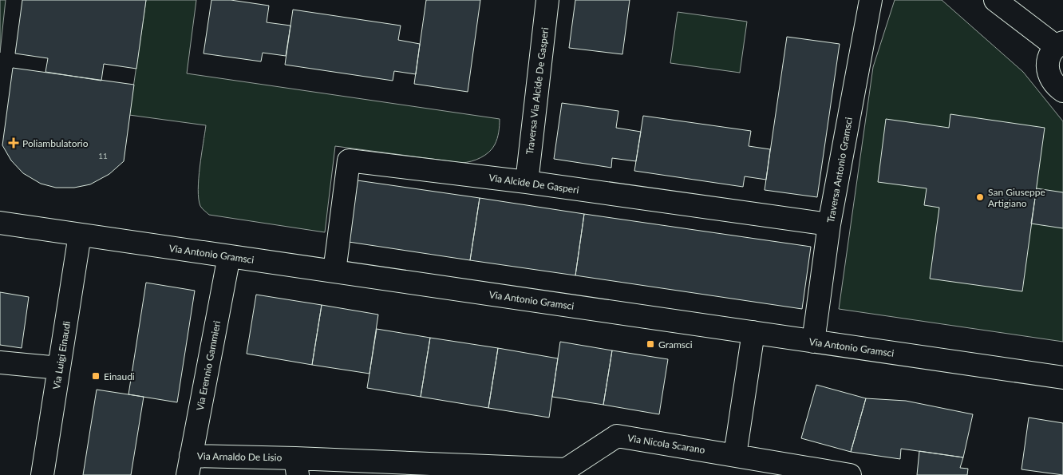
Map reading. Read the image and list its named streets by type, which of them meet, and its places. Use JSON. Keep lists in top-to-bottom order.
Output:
{
  "streets": {
    "street": [
      "Traversa Via Alcide De Gasperi",
      "Traversa Antonio Gramsci",
      "Via Alcide De Gasperi",
      "Via Antonio Gramsci",
      "Via Luigi Einaudi",
      "Via Erennio Gammieri",
      "Via Nicola Scarano",
      "Via Arnaldo De Lisio"
    ]
  },
  "crossings": [
    ["Traversa Via Alcide De Gasperi", "Via Alcide De Gasperi"],
    ["Traversa Antonio Gramsci", "Via Alcide De Gasperi"],
    ["Traversa Antonio Gramsci", "Via Antonio Gramsci"],
    ["Via Alcide De Gasperi", "Via Antonio Gramsci"],
    ["Via Antonio Gramsci", "Via Luigi Einaudi"],
    ["Via Antonio Gramsci", "Via Erennio Gammieri"],
    ["Via Erennio Gammieri", "Via Arnaldo De Lisio"],
    ["Via Nicola Scarano", "Via Arnaldo De Lisio"]
  ],
  "places": {
    "health": ["Poliambulatorio"],
    "other": ["San Giuseppe Artigiano"],
    "transit": ["Gramsci", "Einaudi"]
  },
  "house_numbers": ["11"]
}
